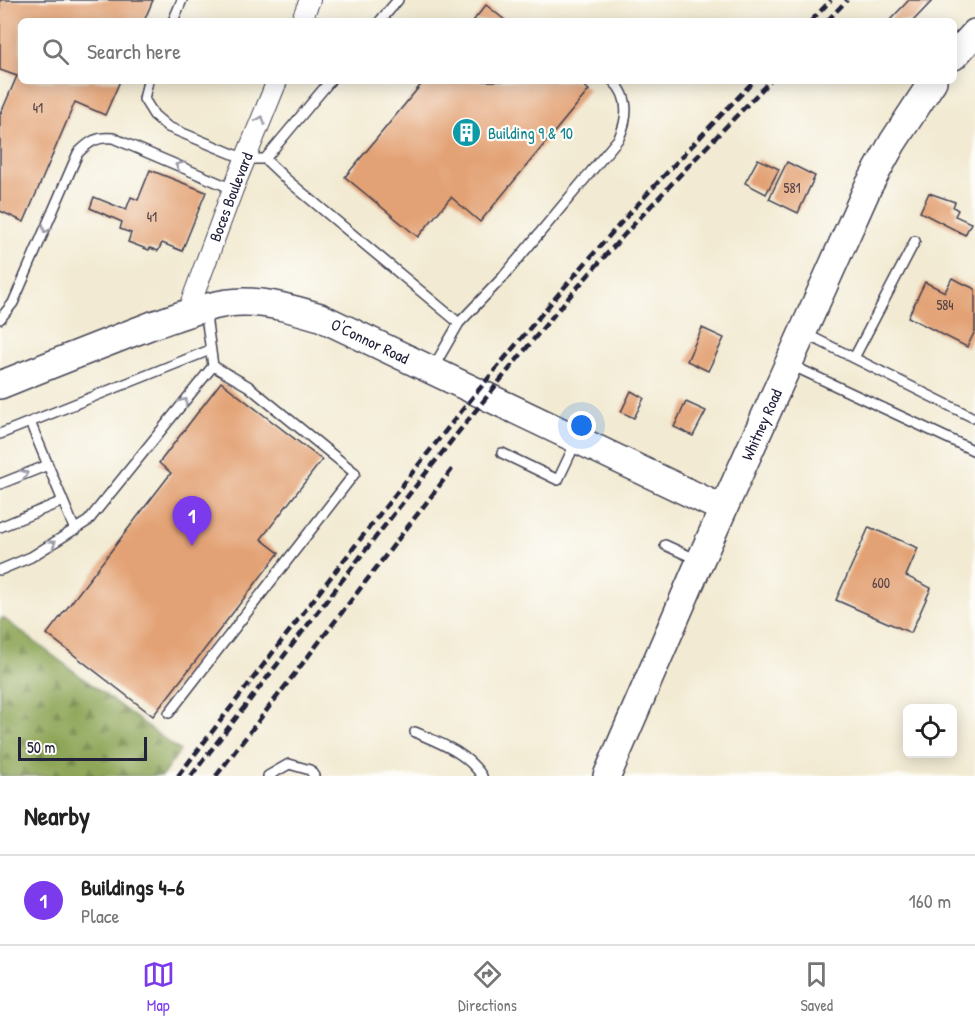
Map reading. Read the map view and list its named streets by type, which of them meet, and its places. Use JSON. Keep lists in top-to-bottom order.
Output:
{
  "streets": {
    "main road": ["O'Connor Road", "Whitney Road"],
    "street": ["Boces Boulevard"]
  },
  "crossings": [
    ["Boces Boulevard", "O'Connor Road"],
    ["O'Connor Road", "Whitney Road"]
  ],
  "places": {
    "building": ["Building 9 & 10"]
  },
  "house_numbers": [
    "41",
    "581",
    "41",
    "584",
    "600"
  ],
  "scale_bar": "50 m",
  "page": {
    "search": "Search here",
    "pins": "1",
    "scale": "50 m",
    "heading": "Nearby",
    "list": [
      {
        "mark": "1",
        "name": "Buildings 4-6",
        "note": "Place",
        "value": "160 m"
      }
    ],
    "nav": ["Map", "Directions", "Saved"]
  }
}
